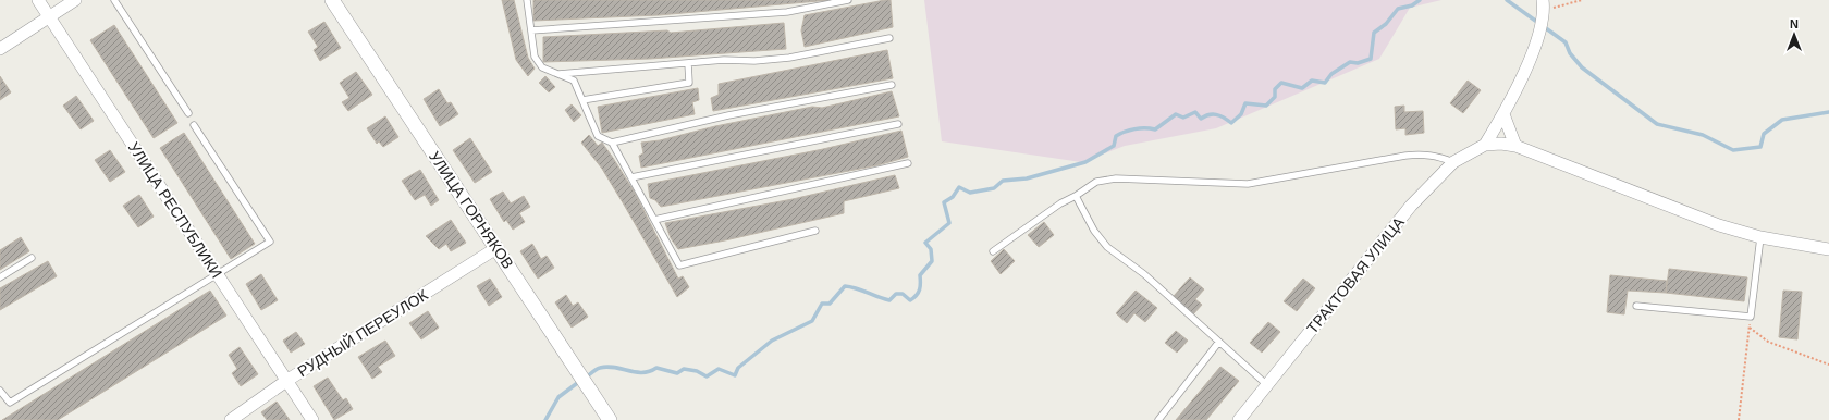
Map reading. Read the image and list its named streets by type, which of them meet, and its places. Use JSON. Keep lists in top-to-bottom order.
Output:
{
  "streets": {
    "street": [
      "УЛИЦА РЕСПУБЛИКИ",
      "УЛИЦА ГОРНЯКОВ",
      "ТРАКТОВАЯ УЛИЦА",
      "РУДНЫЙ ПЕРЕУЛОК"
    ]
  },
  "crossings": [
    ["УЛИЦА РЕСПУБЛИКИ", "РУДНЫЙ ПЕРЕУЛОК"],
    ["УЛИЦА ГОРНЯКОВ", "РУДНЫЙ ПЕРЕУЛОК"]
  ],
  "north": "top"
}
